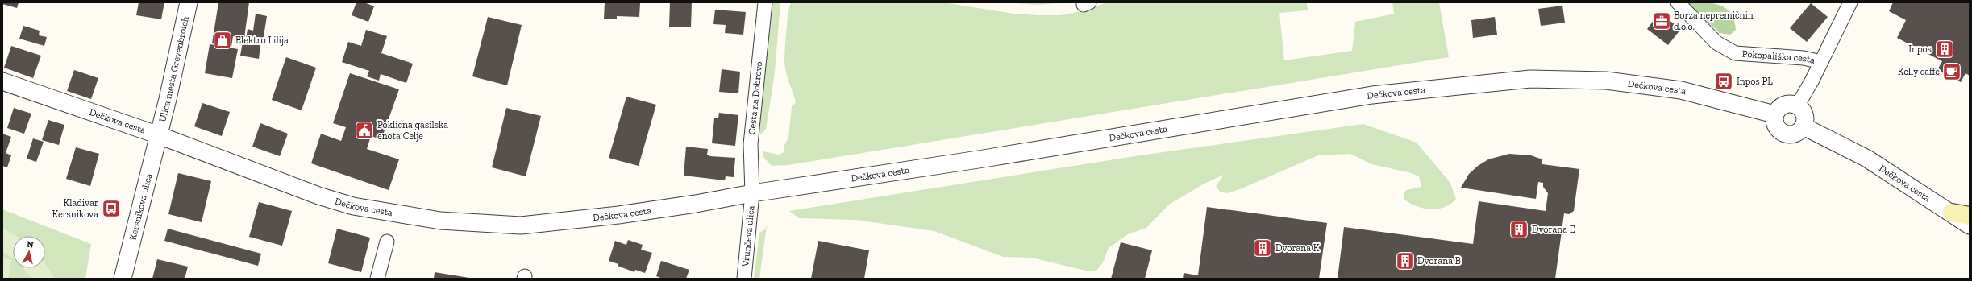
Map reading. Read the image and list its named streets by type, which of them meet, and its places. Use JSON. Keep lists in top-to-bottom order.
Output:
{
  "streets": {
    "street": [
      "Pokopališka cesta",
      "Ulica mesta Grevenbroich",
      "Dečkova cesta",
      "Cesta na Dobrovo",
      "Kersnikova ulica",
      "Vrunčeva ulica"
    ]
  },
  "crossings": [
    ["Ulica mesta Grevenbroich", "Dečkova cesta"],
    ["Ulica mesta Grevenbroich", "Kersnikova ulica"],
    ["Dečkova cesta", "Cesta na Dobrovo"],
    ["Dečkova cesta", "Kersnikova ulica"],
    ["Dečkova cesta", "Vrunčeva ulica"],
    ["Cesta na Dobrovo", "Vrunčeva ulica"]
  ],
  "places": {
    "office": ["Borza nepremičnin d.o.o."],
    "shop": ["Elektro Lilija"],
    "building": [
      "Inpos",
      "Dvorana E",
      "Dvorana K",
      "Dvorana B"
    ],
    "cafe": ["Kelly caffe"],
    "bus stop": ["Inpos PL", "Kladivar Kersnikova"],
    "public building": ["Poklicna gasilska enota Celje"]
  },
  "north": "top"
}
